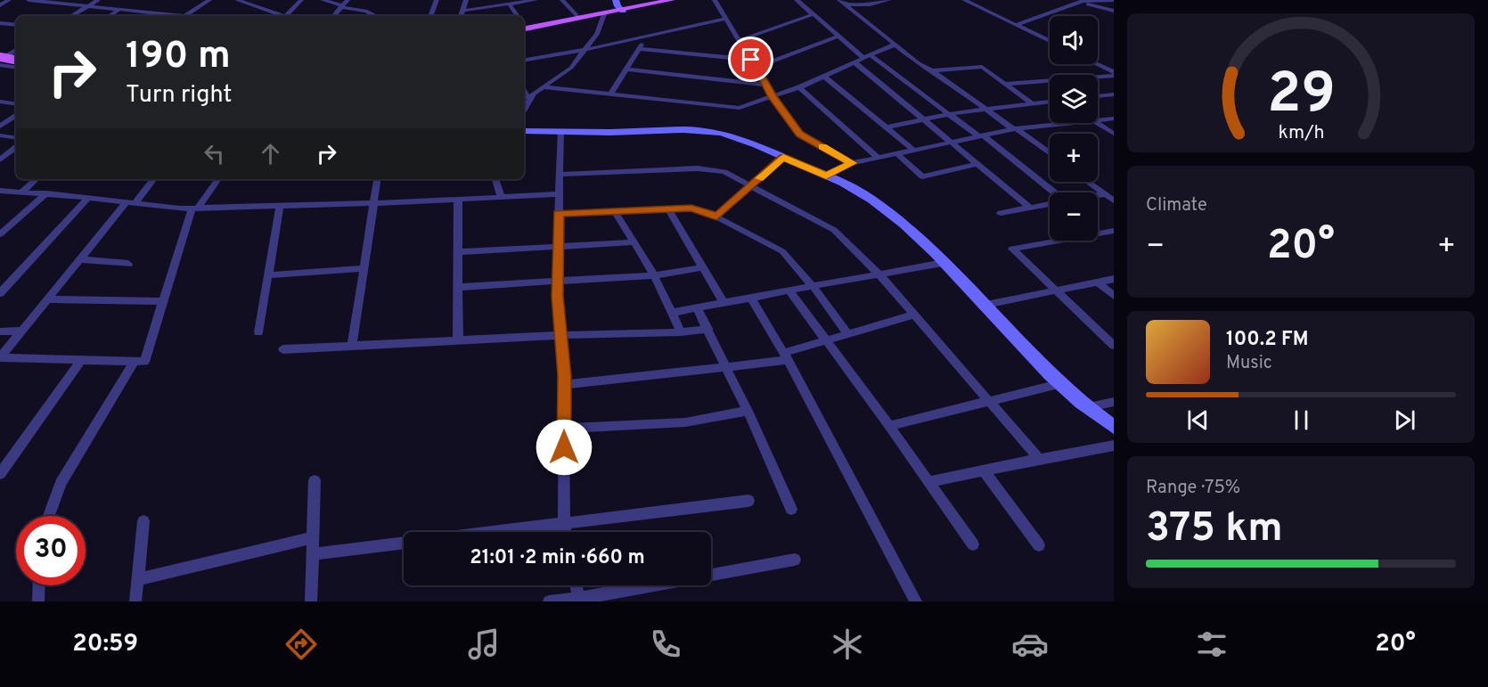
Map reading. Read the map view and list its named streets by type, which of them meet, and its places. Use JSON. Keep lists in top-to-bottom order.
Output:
{
  "page": {
    "map_buttons": ["+", "−"],
    "turn": ["190 m", "Turn right"],
    "tile": [
      "Climate",
      ["Range · 75%", "375 km"]
    ],
    "heat": ["−", "20°", "+"],
    "song": ["100.2 FM", "Music"],
    "limit": "30",
    "trip": "21:01 · 2 min · 660 m",
    "tabs": ["20:59", "20°"],
    "gauge": ["29", "km/h"]
  }
}
